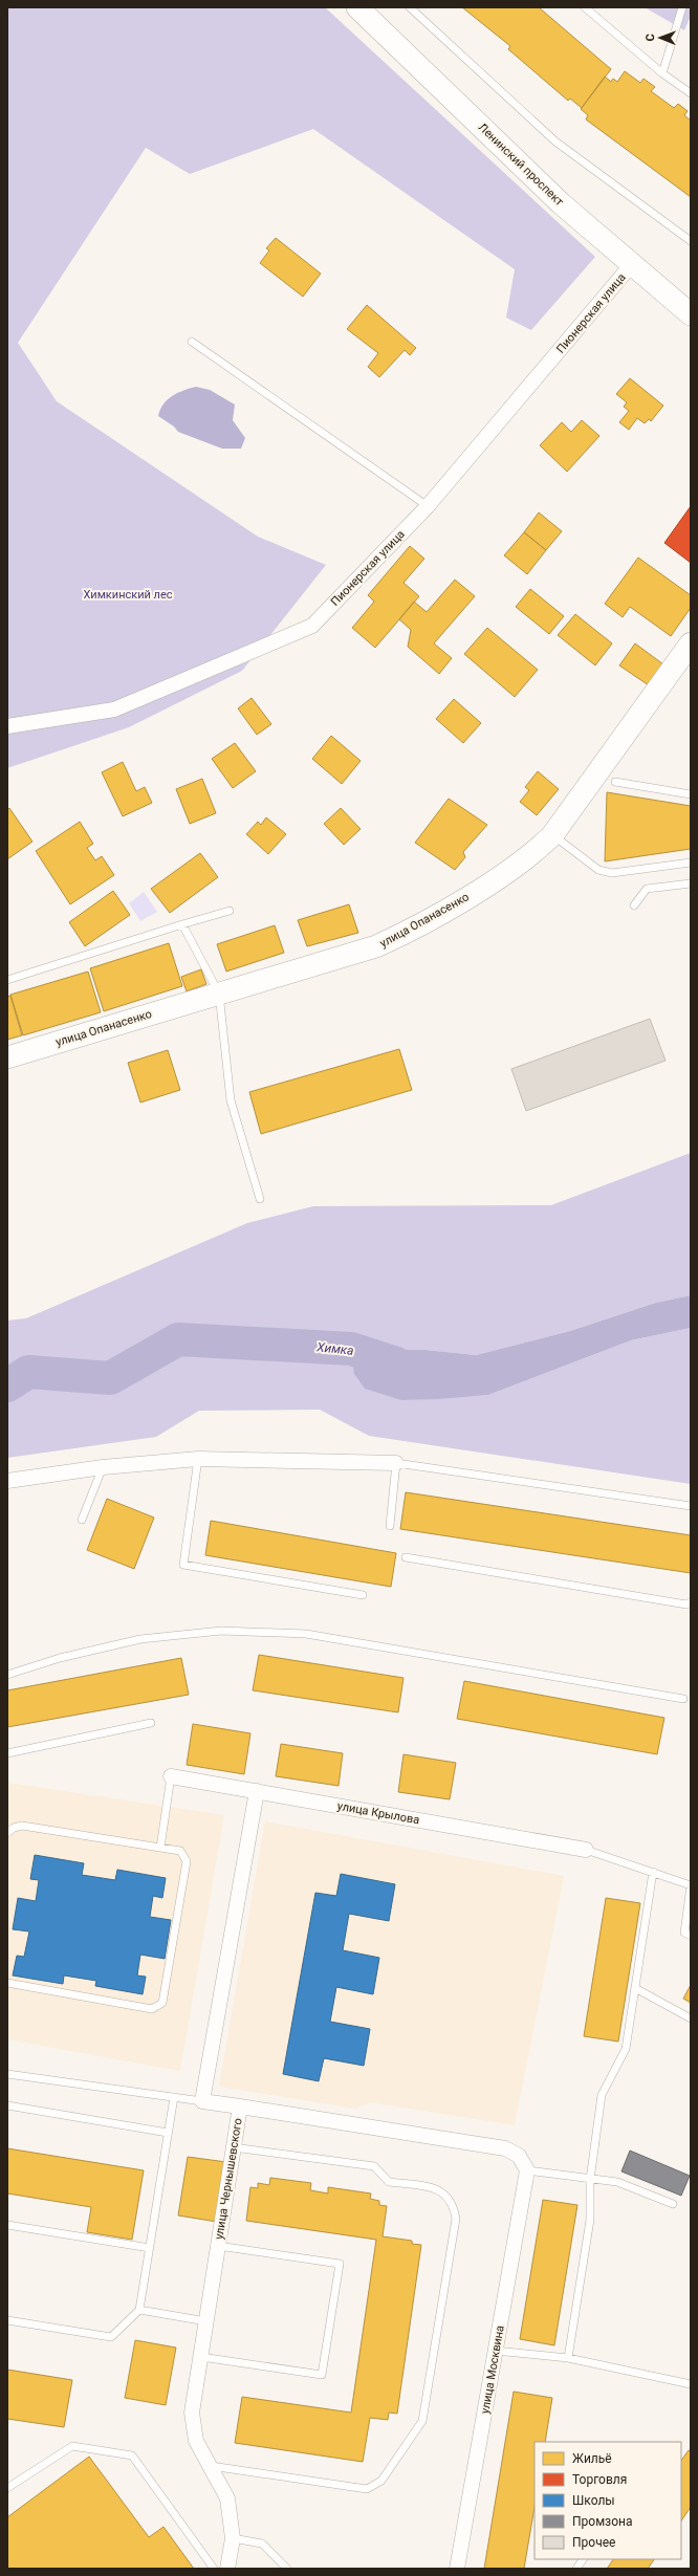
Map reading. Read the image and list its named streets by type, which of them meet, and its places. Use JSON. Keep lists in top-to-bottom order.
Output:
{
  "streets": {
    "street": [
      "Ленинский проспект",
      "Пионерская улица",
      "улица Опанасенко",
      "улица Крылова",
      "улица Чернышевского",
      "улица Москвина"
    ]
  },
  "crossings": [
    ["Ленинский проспект", "Пионерская улица"]
  ],
  "water": ["Химка"],
  "parks": ["Химкинский лес"],
  "legend": [
    "Жильё",
    "Торговля",
    "Школы",
    "Промзона",
    "Прочее"
  ],
  "north": "left"
}
